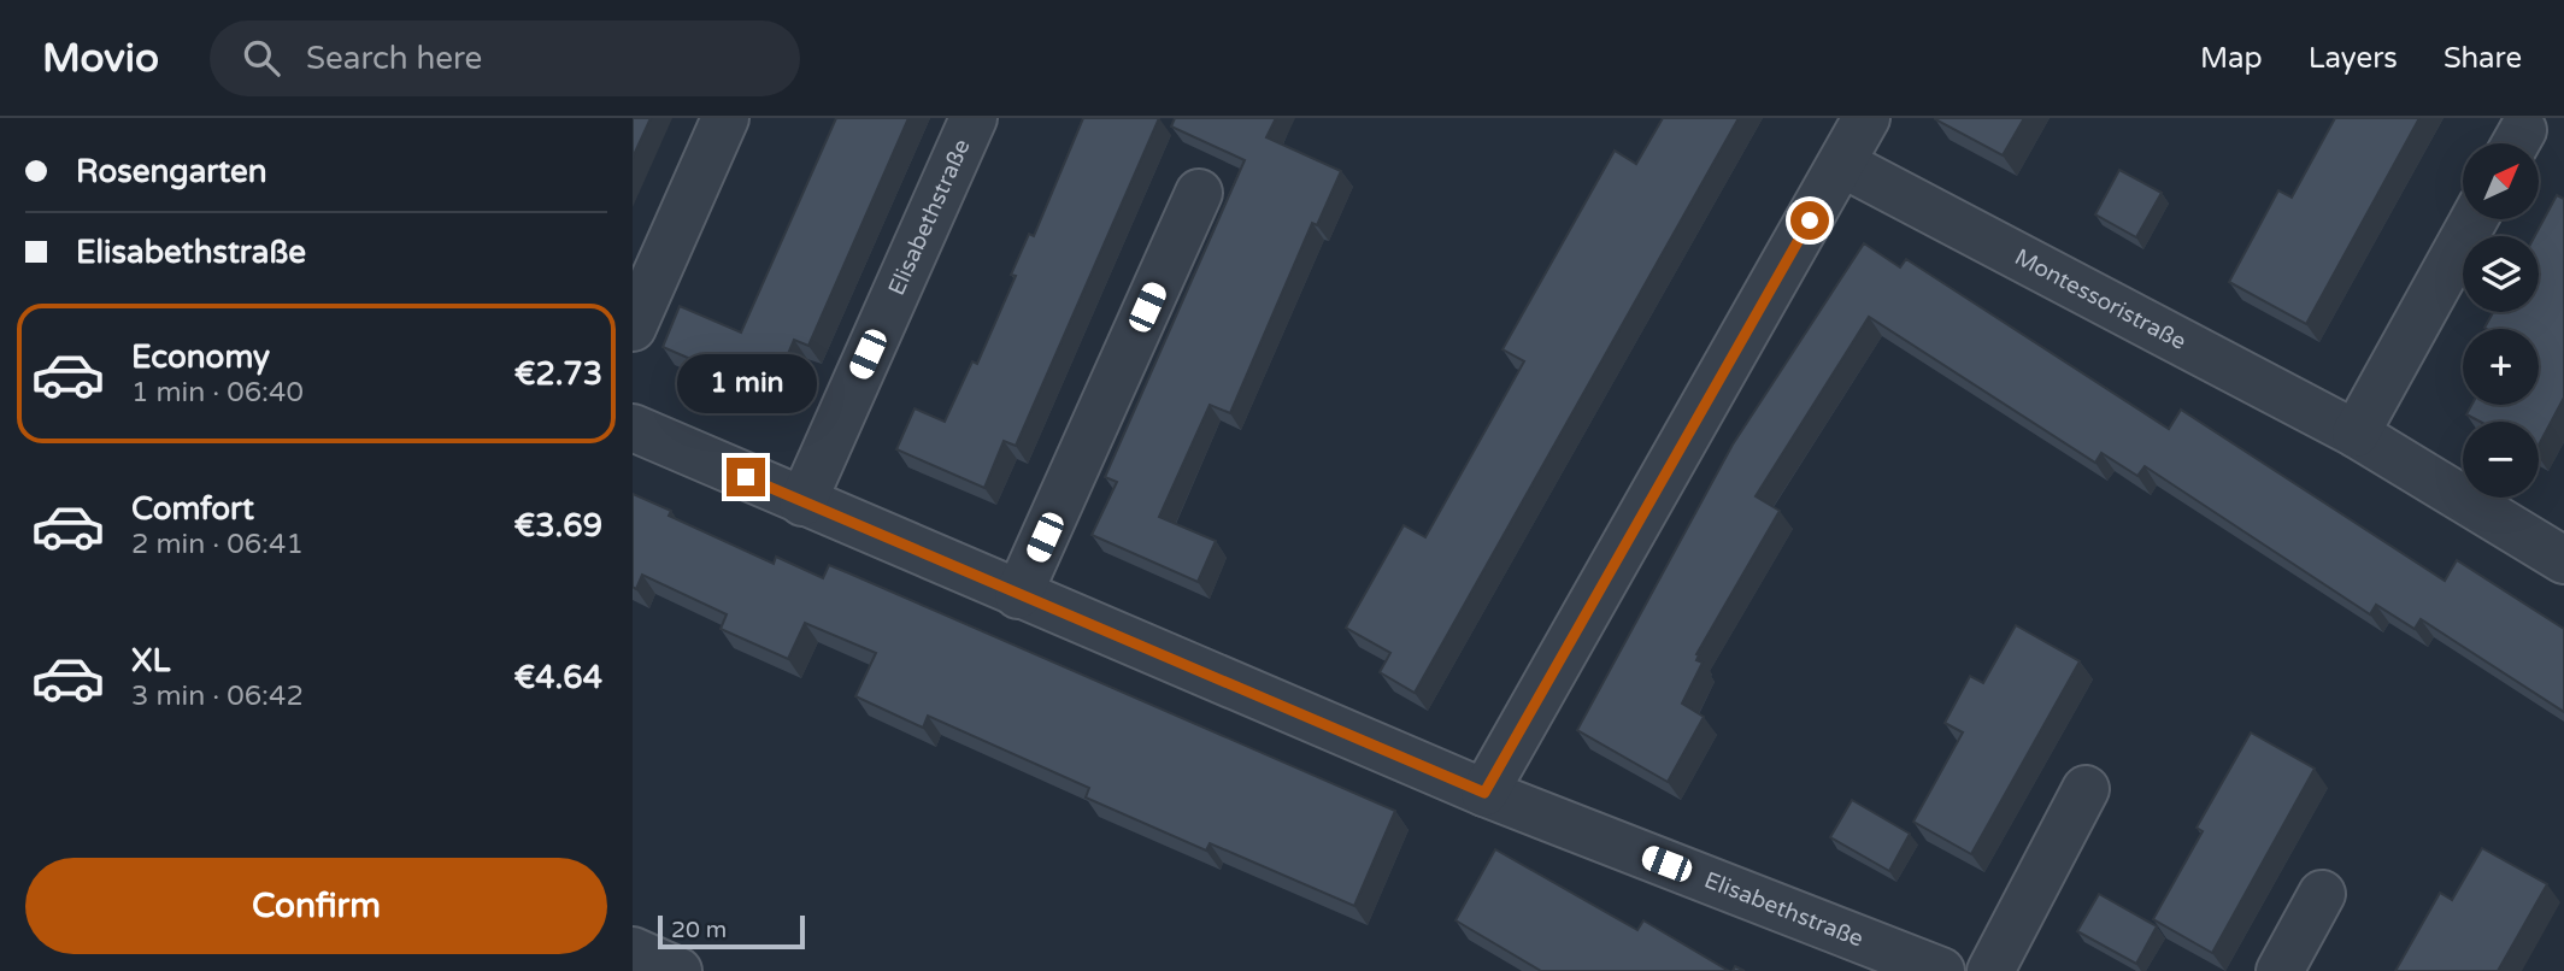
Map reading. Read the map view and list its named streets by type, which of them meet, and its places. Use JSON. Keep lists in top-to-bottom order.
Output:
{
  "streets": {
    "street": ["Elisabethstraße", "Montessoristraße"]
  },
  "scale_bar": "20 m",
  "north": "top right",
  "page": {
    "header": "Movio",
    "search": "Search here",
    "nav": ["Map", "Layers", "Share"],
    "banner": ["Rosengarten", "Elisabethstraße"],
    "map_buttons": ["+", "−"],
    "list": [
      {
        "name": "Economy",
        "note": "1 min · 06:40",
        "value": "€2.73"
      },
      {
        "name": "Comfort",
        "note": "2 min · 06:41",
        "value": "€3.69"
      },
      {
        "name": "XL",
        "note": "3 min · 06:42",
        "value": "€4.64"
      }
    ],
    "bubble": "1 min",
    "buttons": "Confirm",
    "scale": "20 m"
  }
}
